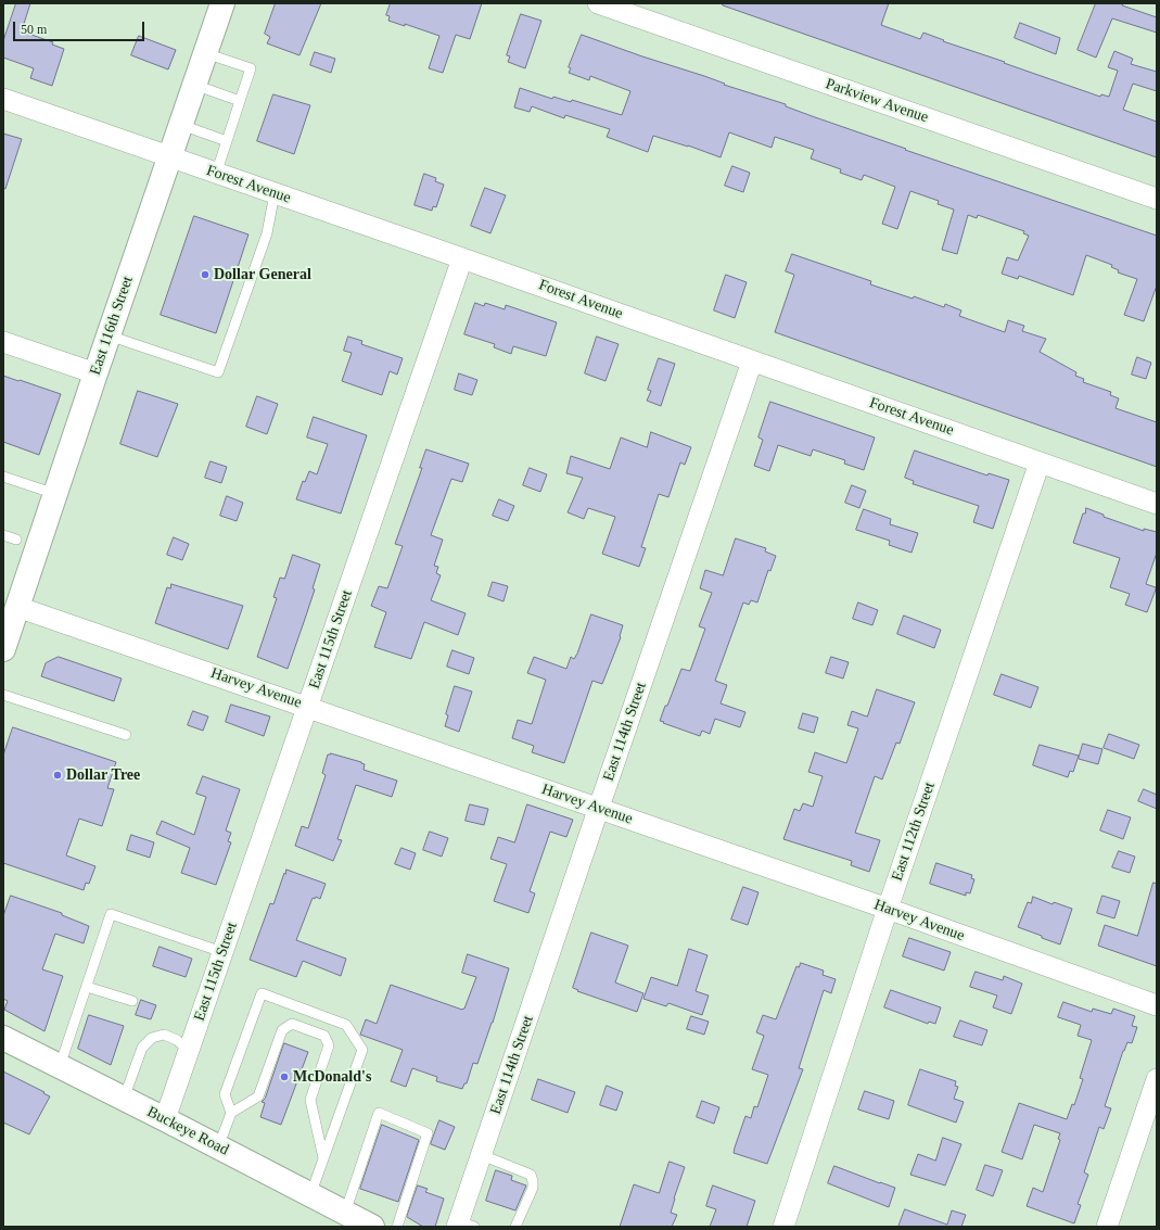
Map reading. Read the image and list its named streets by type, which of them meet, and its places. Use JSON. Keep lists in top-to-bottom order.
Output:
{
  "streets": {
    "main road": ["East 116th Street", "Buckeye Road"],
    "street": [
      "Parkview Avenue",
      "Forest Avenue",
      "East 115th Street",
      "Harvey Avenue",
      "East 114th Street",
      "East 112th Street"
    ]
  },
  "crossings": [
    ["Forest Avenue", "East 116th Street"],
    ["Forest Avenue", "East 115th Street"],
    ["Forest Avenue", "East 114th Street"],
    ["Forest Avenue", "East 112th Street"],
    ["East 116th Street", "Harvey Avenue"],
    ["East 115th Street", "Harvey Avenue"],
    ["East 115th Street", "Buckeye Road"],
    ["Harvey Avenue", "East 114th Street"],
    ["Harvey Avenue", "East 112th Street"]
  ],
  "places": ["Dollar General", "Dollar Tree", "McDonald's"],
  "scale_bar": "50 m"
}
